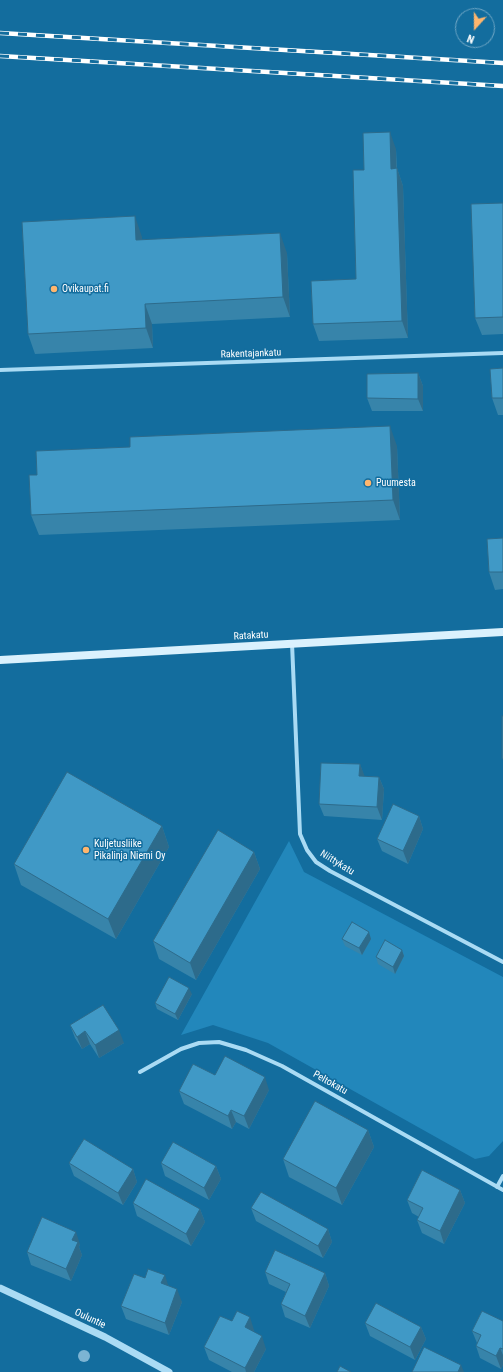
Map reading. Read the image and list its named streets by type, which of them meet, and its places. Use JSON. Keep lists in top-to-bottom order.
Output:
{
  "streets": {
    "main road": ["Ratakatu"],
    "street": [
      "Rakentajankatu",
      "Niittykatu",
      "Peltokatu",
      "Ouluntie"
    ]
  },
  "crossings": [
    ["Ratakatu", "Niittykatu"]
  ],
  "places": ["Ovikaupat.fi", "Puumesta", "Kuljetusliike Pikalinja Niemi Oy"],
  "north": "bottom"
}
